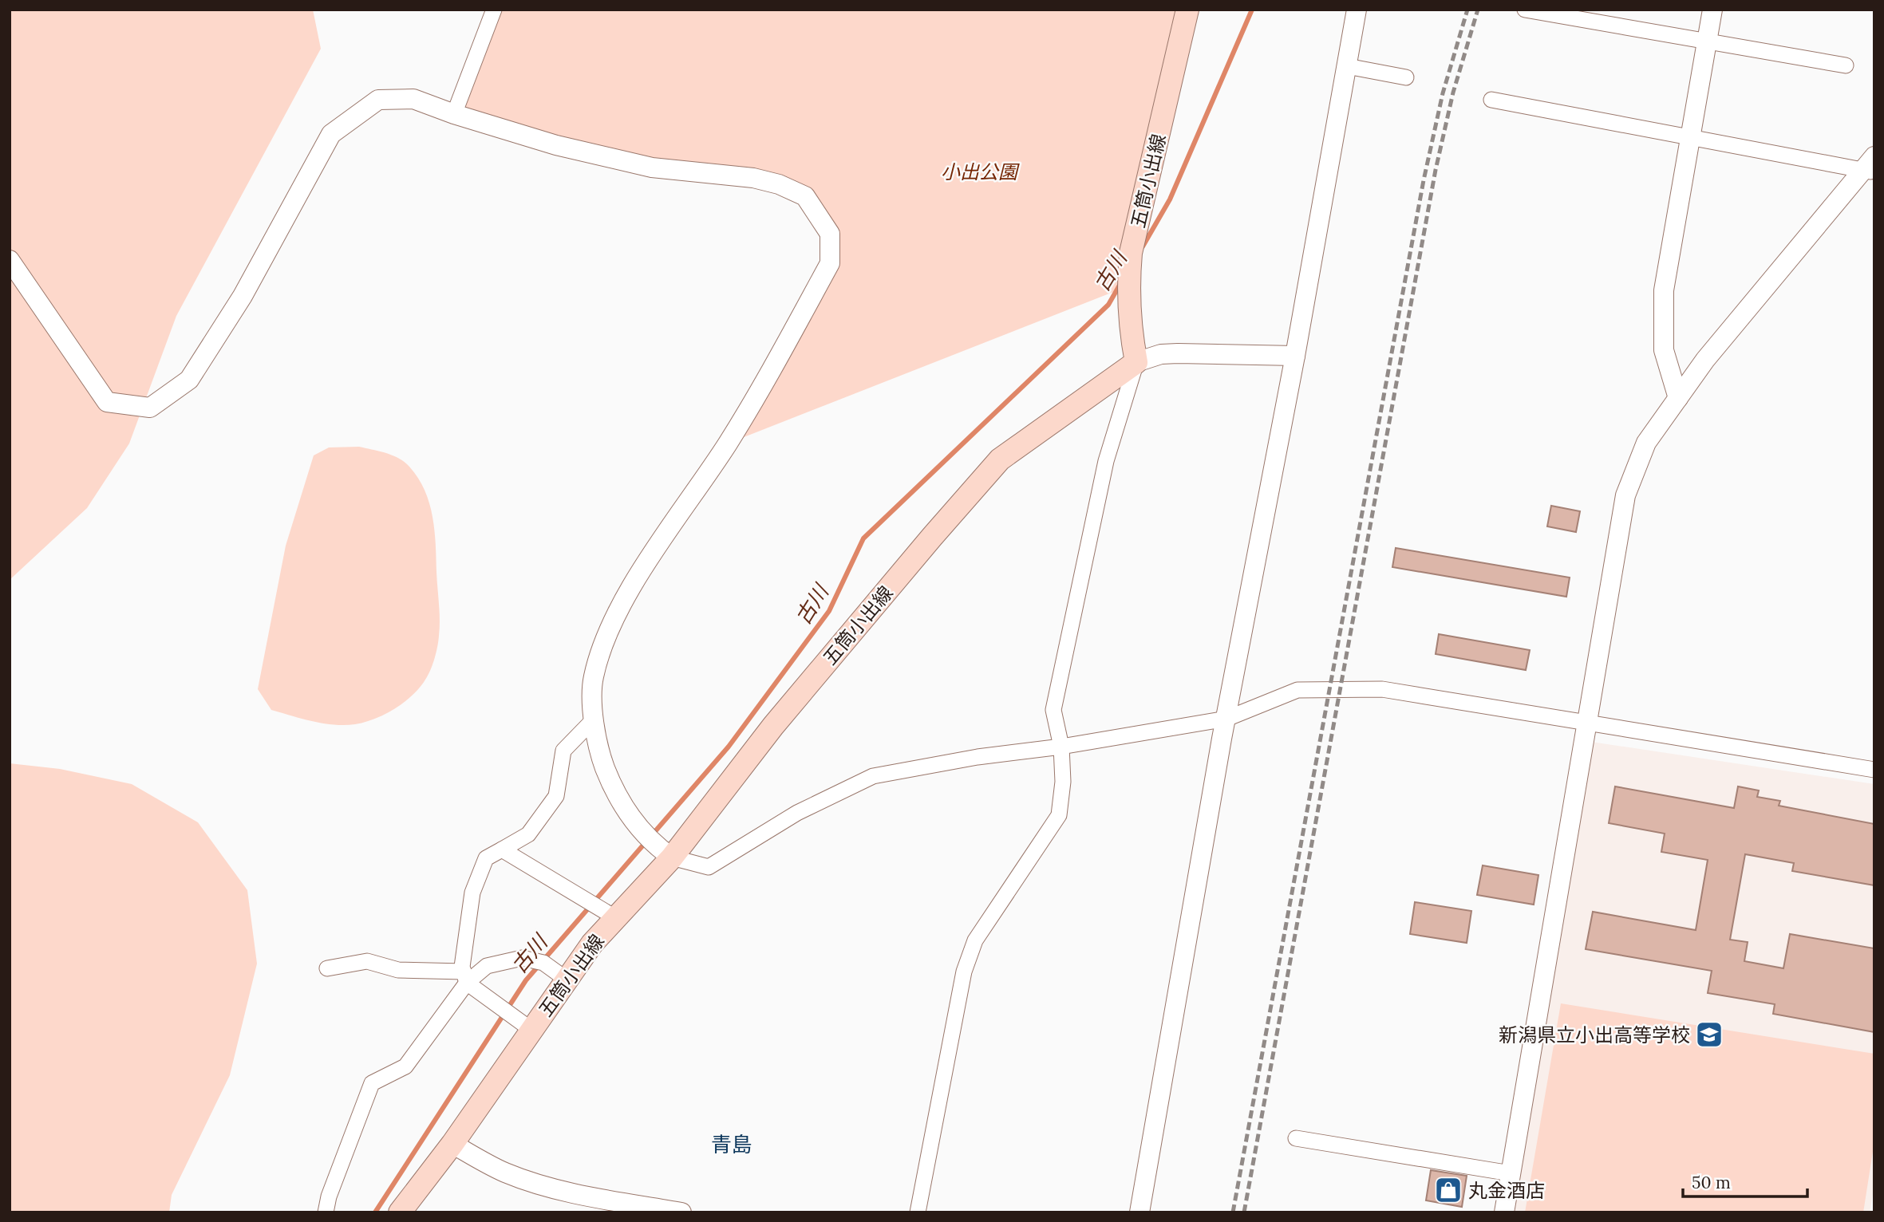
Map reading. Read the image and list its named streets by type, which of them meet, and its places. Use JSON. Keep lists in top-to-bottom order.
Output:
{
  "streets": {
    "main road": ["五筒小出線"]
  },
  "districts": ["青島"],
  "water": ["古川"],
  "parks": ["小出公園"],
  "places": {
    "school or university": ["新潟県立小出高等学校"],
    "shop": ["丸金酒店"]
  },
  "scale_bar": "50 m"
}
